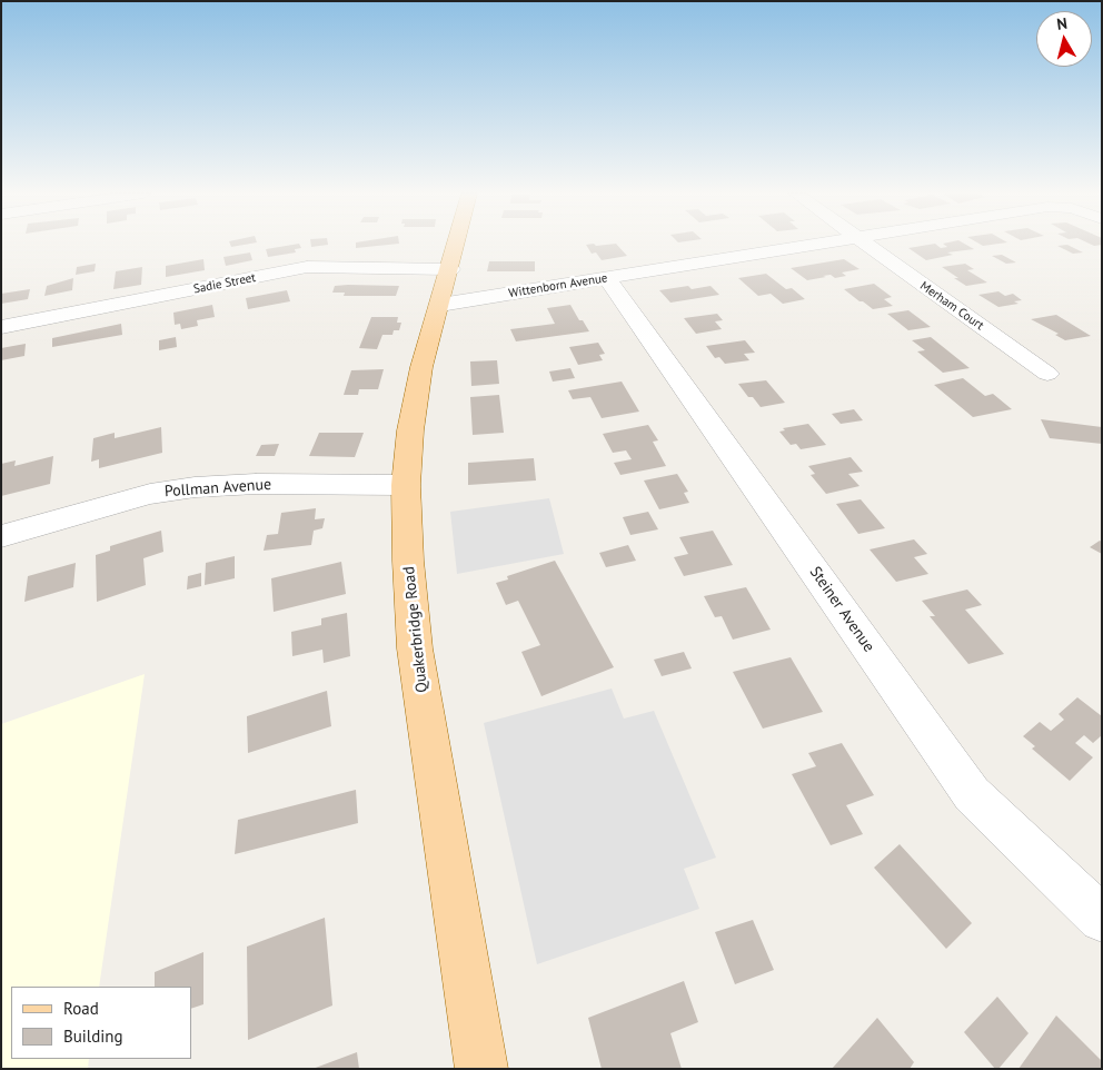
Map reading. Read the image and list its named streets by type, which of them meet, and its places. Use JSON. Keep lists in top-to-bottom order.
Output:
{
  "streets": {
    "main road": ["Quakerbridge Road"],
    "street": [
      "Sadie Street",
      "Wittenborn Avenue",
      "Merham Court",
      "Pollman Avenue",
      "Steiner Avenue"
    ]
  },
  "crossings": [
    ["Sadie Street", "Quakerbridge Road"],
    ["Wittenborn Avenue", "Steiner Avenue"],
    ["Wittenborn Avenue", "Quakerbridge Road"],
    ["Pollman Avenue", "Quakerbridge Road"]
  ],
  "legend": ["Road", "Building"],
  "north": "top"
}
